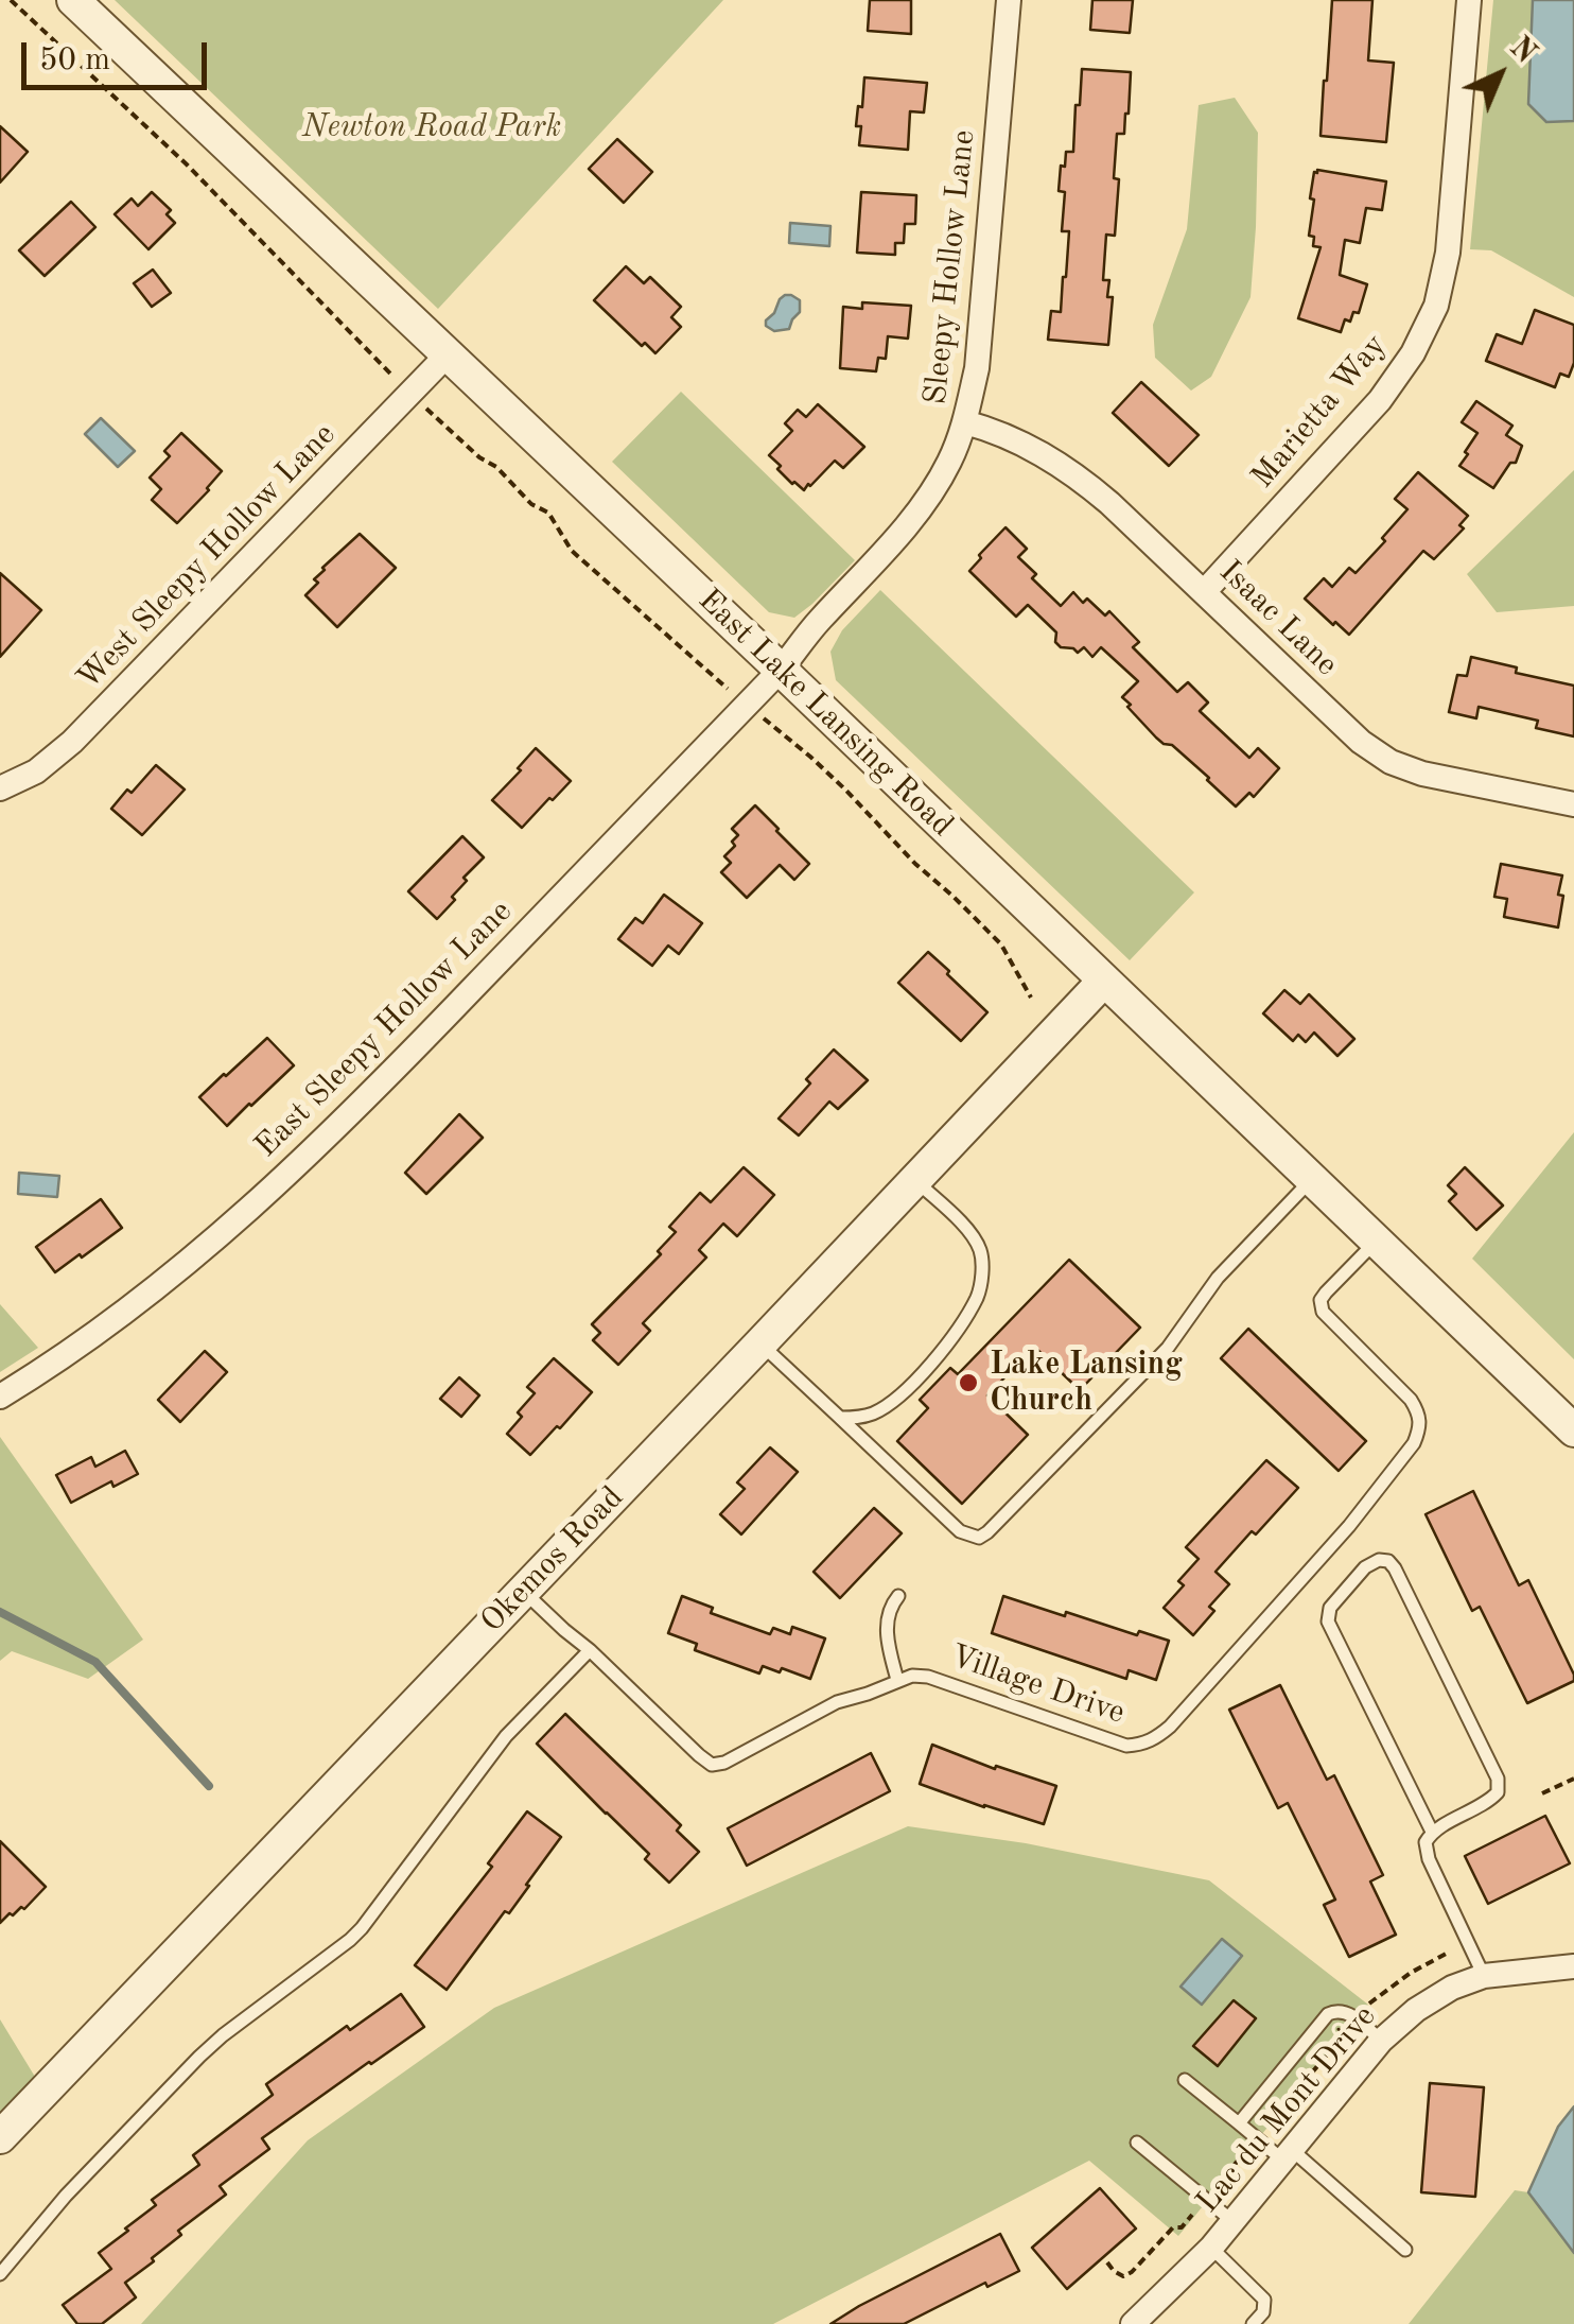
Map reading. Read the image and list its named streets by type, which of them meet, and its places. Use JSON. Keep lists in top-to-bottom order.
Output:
{
  "streets": {
    "street": [
      "Sleepy Hollow Lane",
      "Marietta Way",
      "West Sleepy Hollow Lane",
      "Isaac Lane",
      "East Lake Lansing Road",
      "East Sleepy Hollow Lane",
      "Okemos Road",
      "Lac du Mont Drive"
    ],
    "lane": ["Village Drive"]
  },
  "crossings": [
    ["Sleepy Hollow Lane", "Isaac Lane"],
    ["Sleepy Hollow Lane", "East Lake Lansing Road"],
    ["Sleepy Hollow Lane", "East Sleepy Hollow Lane"],
    ["Marietta Way", "Isaac Lane"],
    ["West Sleepy Hollow Lane", "East Lake Lansing Road"],
    ["East Lake Lansing Road", "East Sleepy Hollow Lane"],
    ["East Lake Lansing Road", "Okemos Road"],
    ["East Lake Lansing Road", "Village Drive"],
    ["Okemos Road", "Village Drive"]
  ],
  "parks": ["Newton Road Park"],
  "places": ["Lake Lansing Church"],
  "scale_bar": "50 m",
  "north": "top right"
}
